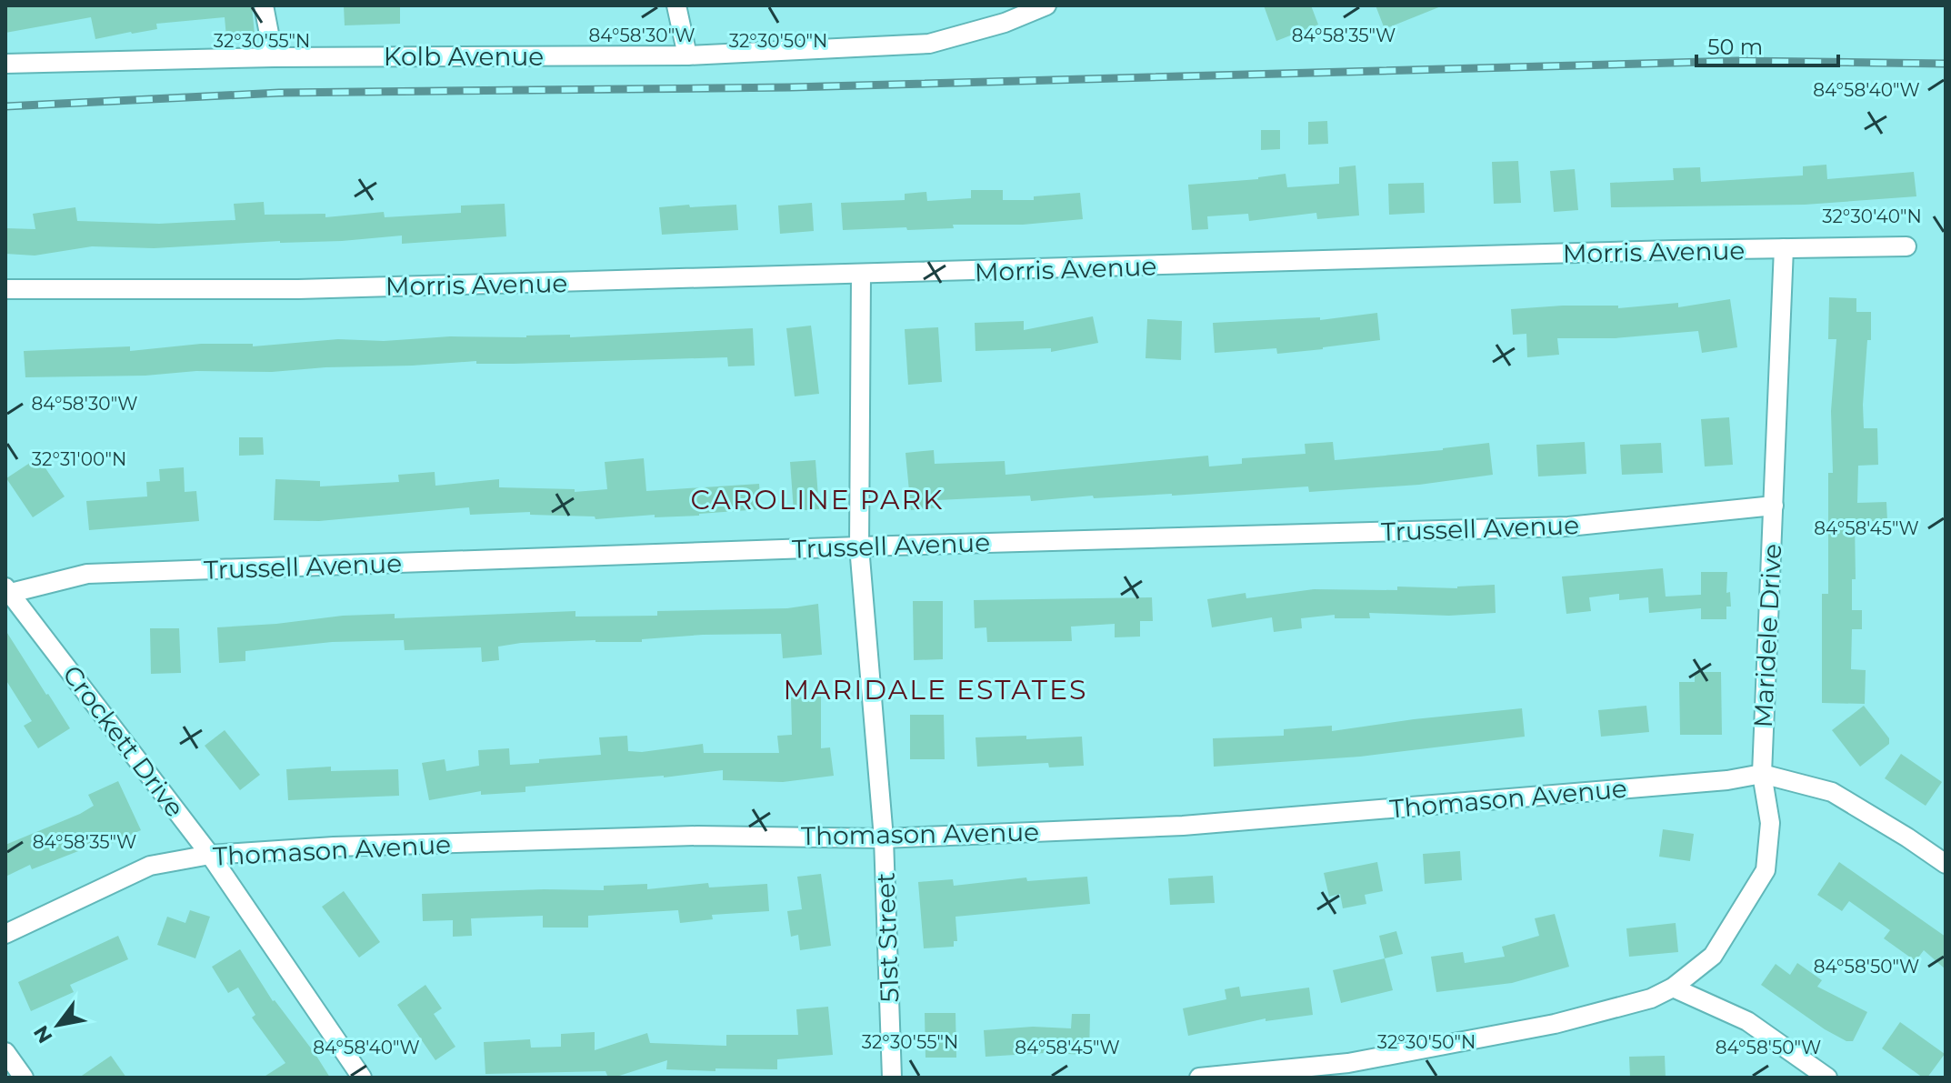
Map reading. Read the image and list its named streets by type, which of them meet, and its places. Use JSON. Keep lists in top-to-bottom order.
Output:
{
  "streets": {
    "street": [
      "Kolb Avenue",
      "Morris Avenue",
      "Trussell Avenue",
      "Maridele Drive",
      "Crockett Drive",
      "Thomason Avenue",
      "51st Street"
    ]
  },
  "crossings": [
    ["Morris Avenue", "Maridele Drive"],
    ["Morris Avenue", "51st Street"],
    ["Trussell Avenue", "Maridele Drive"],
    ["Trussell Avenue", "Crockett Drive"],
    ["Trussell Avenue", "51st Street"],
    ["Maridele Drive", "Thomason Avenue"],
    ["Crockett Drive", "Thomason Avenue"],
    ["Thomason Avenue", "51st Street"]
  ],
  "districts": ["CAROLINE PARK", "MARIDALE ESTATES"],
  "scale_bar": "50 m",
  "north": "bottom left",
  "coordinates": [
    "84°58'30\"W",
    "84°58'35\"W",
    "32°30'55\"N",
    "32°30'50\"N",
    "84°58'40\"W",
    "32°30'40\"N",
    "32°31'00\"N",
    "84°58'45\"W",
    "84°58'50\"W"
  ]
}
